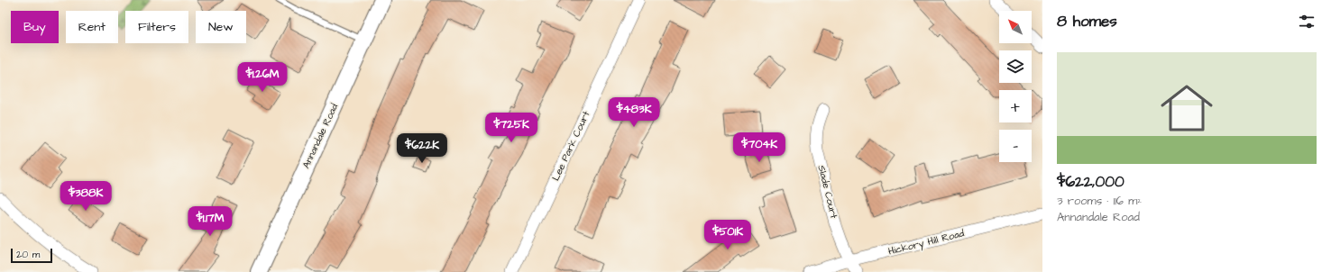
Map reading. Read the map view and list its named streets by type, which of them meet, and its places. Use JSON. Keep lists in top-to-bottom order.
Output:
{
  "streets": {
    "main road": ["Annandale Road"],
    "street": ["Lee Park Court", "Slade Court", "Hickory Hill Road"]
  },
  "crossings": [
    ["Slade Court", "Hickory Hill Road"]
  ],
  "scale_bar": "20 m",
  "north": "top left",
  "page": {
    "heading": "8 homes",
    "map_buttons": ["+", "−"],
    "chip": [
      "Buy",
      "Rent",
      "Filters",
      "New"
    ],
    "list": [
      {
        "name": "$622,000",
        "note": "3 rooms · 116 m² · Annandale Road"
      }
    ],
    "price": [
      "$1.26M",
      "$483K",
      "$725K",
      "$704K",
      "$622K",
      "$388K",
      "$1.17M",
      "$501K"
    ],
    "scale": "20 m"
  }
}
